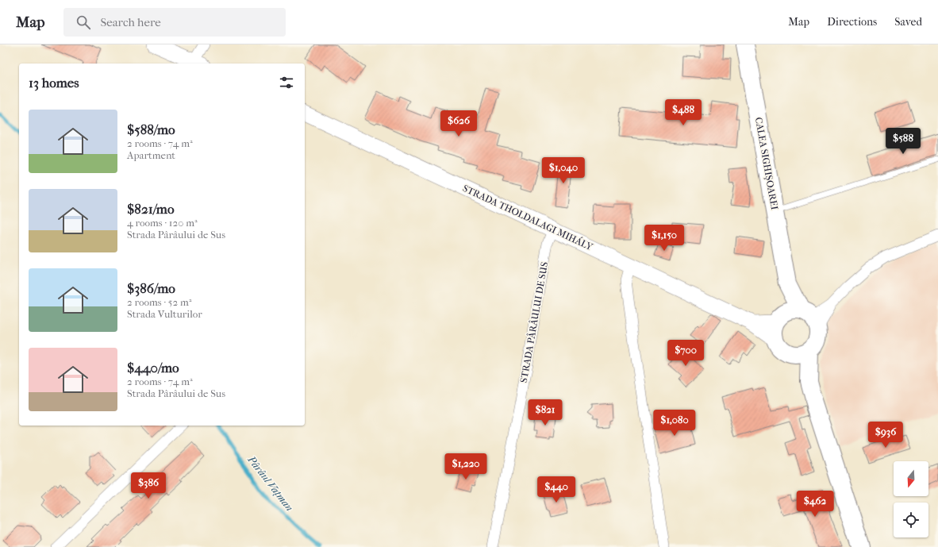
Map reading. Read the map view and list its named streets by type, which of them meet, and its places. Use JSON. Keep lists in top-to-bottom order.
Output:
{
  "streets": {
    "highway": ["CALEA SIGHIȘOAREI"],
    "street": ["STRADA THOLDALAGI MIHÁLY", "STRADA PÂRÂULUI DE SUS"]
  },
  "crossings": [
    ["CALEA SIGHIȘOAREI", "STRADA THOLDALAGI MIHÁLY"],
    ["STRADA THOLDALAGI MIHÁLY", "STRADA PÂRÂULUI DE SUS"]
  ],
  "water": ["Pârâul Vațman"],
  "north": "bottom",
  "page": {
    "header": "Map",
    "search": "Search here",
    "nav": ["Map", "Directions", "Saved"],
    "heading": "13 homes",
    "price": [
      "$488",
      "$626",
      "$588",
      "$1,040",
      "$1,150",
      "$700",
      "$821",
      "$1,080",
      "$936",
      "$1,220",
      "$386",
      "$440",
      "$462"
    ],
    "list": [
      {
        "name": "$588/mo",
        "note": "2 rooms · 74 m² · Apartment"
      },
      {
        "name": "$821/mo",
        "note": "4 rooms · 120 m² · Strada Pârâului de Sus"
      },
      {
        "name": "$386/mo",
        "note": "2 rooms · 52 m² · Strada Vulturilor"
      },
      {
        "name": "$440/mo",
        "note": "2 rooms · 74 m² · Strada Pârâului de Sus"
      }
    ]
  }
}
